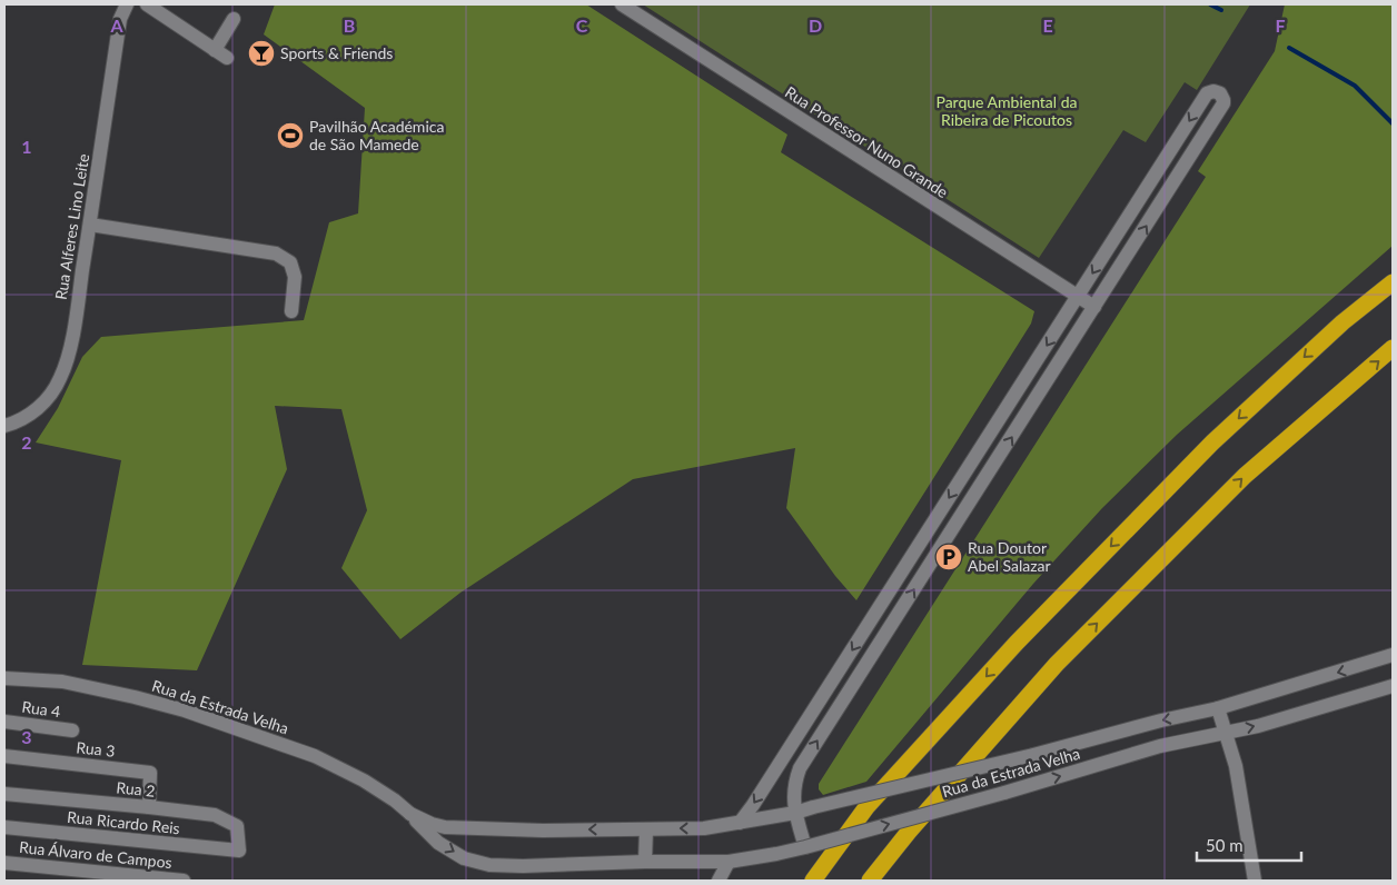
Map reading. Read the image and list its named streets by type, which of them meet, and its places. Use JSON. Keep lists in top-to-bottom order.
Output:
{
  "streets": {
    "street": [
      "Rua Professor Nuno Grande",
      "Rua Alferes Lino Leite",
      "Rua da Estrada Velha",
      "Rua 4",
      "Rua 3",
      "Rua 2",
      "Rua Ricardo Reis",
      "Rua Álvaro de Campos"
    ]
  },
  "crossings": [
    ["Rua 3", "Rua 2"],
    ["Rua 2", "Rua Ricardo Reis"]
  ],
  "parks": ["Parque Ambiental da Ribeira de Picoutos"],
  "places": {
    "bar": ["Sports & Friends"],
    "sports": ["Pavilhão Académica de São Mamede"],
    "parking": ["Rua Doutor Abel Salazar"]
  },
  "scale_bar": "50 m",
  "grid": {
    "columns": [
      "A",
      "B",
      "C",
      "D",
      "E",
      "F"
    ],
    "rows": ["1", "2", "3"]
  }
}
